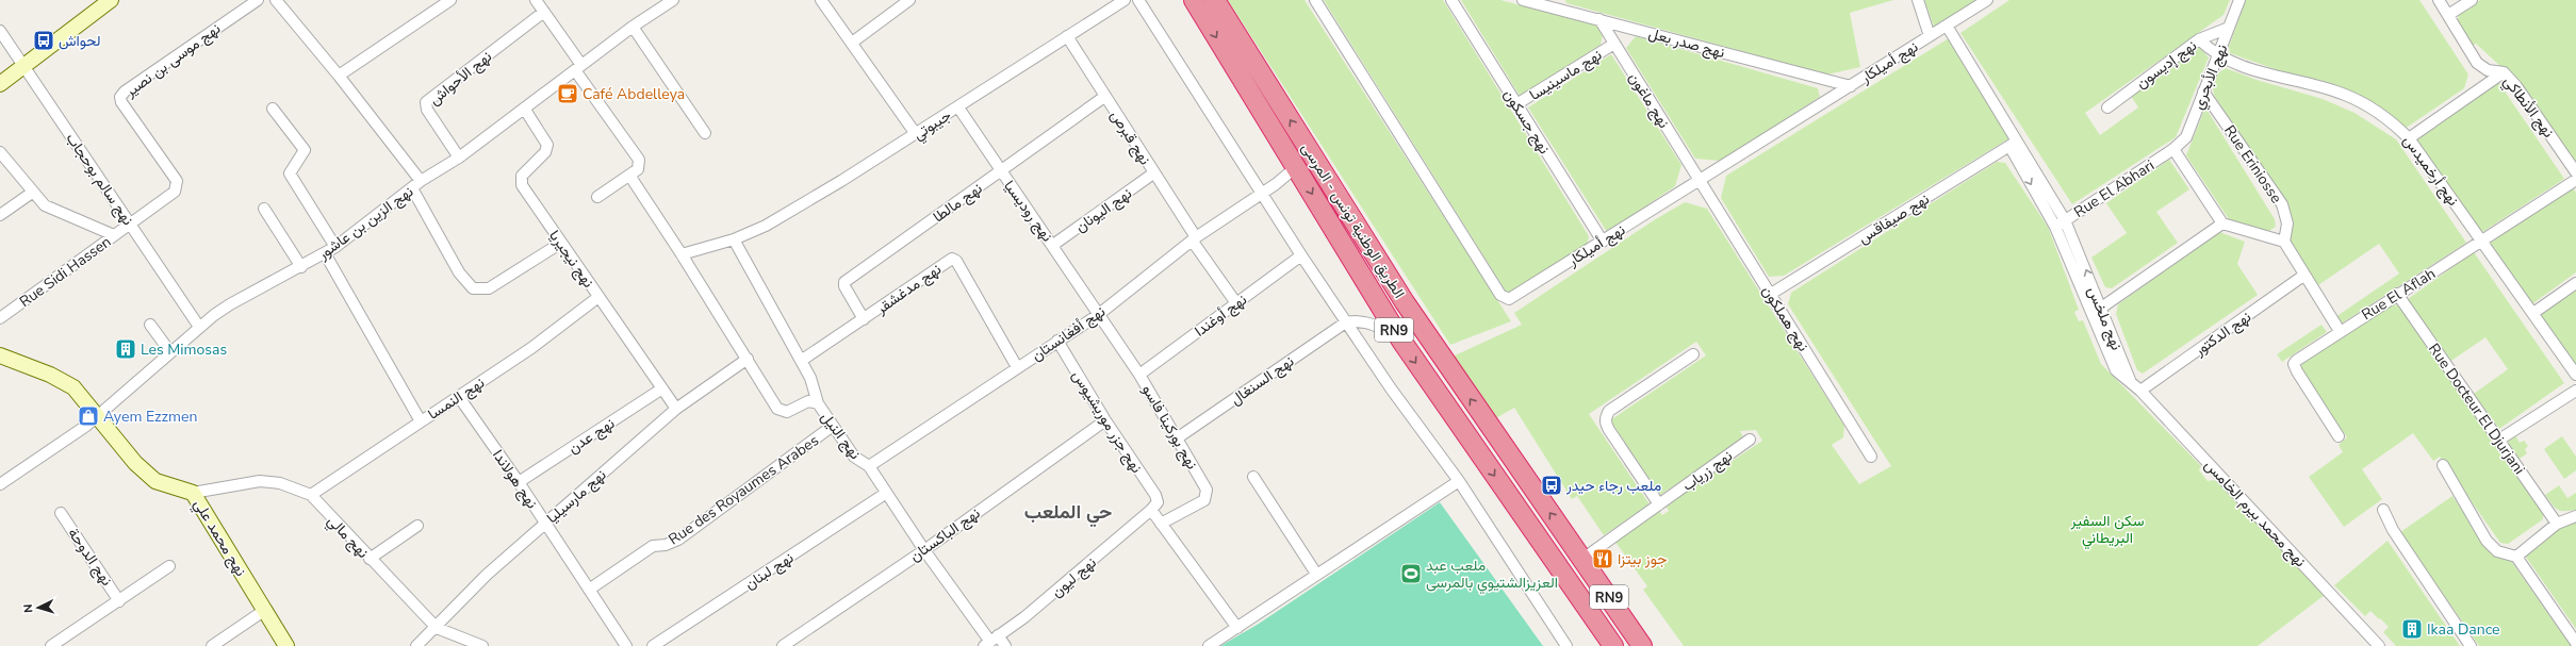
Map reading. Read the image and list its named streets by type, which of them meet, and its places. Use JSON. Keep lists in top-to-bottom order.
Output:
{
  "streets": {
    "highway": ["الطريق الوطنية تونس - المرسى", "RN9"],
    "street": [
      "نهج صدر بعل",
      "نهج موسى بن نصير",
      "نهج أميلكار",
      "نهج إديسون",
      "نهج ماسينيسا",
      "نهج الأبحري",
      "نهج الأحواش",
      "نهج ماغون",
      "نهج الأنطاكي",
      "نهج جسكون",
      "جيبوتي",
      "نهج قبرص",
      "Rue Eriniosse",
      "نهج أرخميدس",
      "نهج سالم بوحجاب",
      "Rue El Abhari",
      "نهج مالطا",
      "نهج اليونان",
      "نهج روديسيا",
      "نهج صيفاقس",
      "نهج الزين بن عاشور",
      "نهج نيجيريا",
      "Rue Sidi Hassen",
      "نهج مدغشقر",
      "Rue El Aflah",
      "نهج أوغندا",
      "نهج هملكون",
      "نهج ملخس",
      "نهج أفغانستان",
      "نهج الدكتور",
      "نهج السنغال",
      "نهج النمسا",
      "Rue Docteur El Djurjani",
      "نهج جزر موريشيوس",
      "نهج بوركينا فاسو",
      "نهج عدن",
      "نهج النيل",
      "نهج زرياب",
      "نهج هولاندا",
      "Rue des Royaumes Arabes",
      "نهج مارسيليا",
      "نهج محمد بيرم الخامس",
      "نهج الباكستان",
      "نهج مالي",
      "نهج محمد علي",
      "نهج الدوحة",
      "نهج لبنان",
      "نهج ليون"
    ]
  },
  "crossings": [
    ["نهج صدر بعل", "نهج أميلكار"],
    ["نهج صدر بعل", "نهج ماغون"],
    ["نهج موسى بن نصير", "نهج سالم بوحجاب"],
    ["نهج موسى بن نصير", "Rue Sidi Hassen"],
    ["نهج أميلكار", "نهج ماغون"],
    ["نهج أميلكار", "نهج جسكون"],
    ["نهج أميلكار", "نهج هملكون"],
    ["نهج أميلكار", "نهج ملخس"],
    ["نهج إديسون", "نهج الأبحري"],
    ["نهج إديسون", "نهج أرخميدس"],
    ["نهج ماسينيسا", "نهج ماغون"],
    ["نهج ماسينيسا", "نهج جسكون"],
    ["نهج الأبحري", "Rue Eriniosse"],
    ["نهج الأبحري", "نهج أرخميدس"],
    ["نهج الأبحري", "Rue El Abhari"],
    ["نهج الأحواش", "نهج الزين بن عاشور"],
    ["نهج ماغون", "نهج هملكون"],
    ["نهج الأنطاكي", "نهج أرخميدس"],
    ["جيبوتي", "نهج قبرص"],
    ["جيبوتي", "نهج روديسيا"],
    ["جيبوتي", "نهج النيل"],
    ["نهج قبرص", "نهج مالطا"],
    ["نهج قبرص", "نهج اليونان"],
    ["نهج قبرص", "نهج أوغندا"],
    ["نهج قبرص", "نهج أفغانستان"],
    ["نهج أرخميدس", "Rue El Aflah"],
    ["نهج سالم بوحجاب", "نهج الزين بن عاشور"],
    ["نهج سالم بوحجاب", "Rue Sidi Hassen"],
    ["Rue El Abhari", "نهج ملخس"],
    ["نهج مالطا", "نهج روديسيا"],
    ["نهج مالطا", "نهج مدغشقر"],
    ["نهج اليونان", "نهج روديسيا"],
    ["نهج روديسيا", "نهج أفغانستان"],
    ["نهج روديسيا", "نهج بوركينا فاسو"],
    ["نهج صيفاقس", "نهج هملكون"],
    ["نهج صيفاقس", "نهج ملخس"],
    ["الطريق الوطنية تونس - المرسى", "نهج أفغانستان"],
    ["الطريق الوطنية تونس - المرسى", "نهج زرياب"],
    ["نهج الزين بن عاشور", "نهج نيجيريا"],
    ["نهج الزين بن عاشور", "نهج محمد علي"],
    ["نهج نيجيريا", "نهج النمسا"],
    ["نهج نيجيريا", "نهج عدن"],
    ["نهج نيجيريا", "نهج مارسيليا"],
    ["نهج مدغشقر", "نهج أفغانستان"],
    ["Rue El Aflah", "Rue Docteur El Djurjani"],
    ["نهج أوغندا", "نهج بوركينا فاسو"],
    ["نهج ملخس", "نهج محمد بيرم الخامس"],
    ["نهج أفغانستان", "نهج جزر موريشيوس"],
    ["نهج أفغانستان", "نهج بوركينا فاسو"],
    ["نهج أفغانستان", "نهج النيل"],
    ["نهج الدكتور", "نهج محمد بيرم الخامس"],
    ["نهج السنغال", "نهج بوركينا فاسو"],
    ["نهج النمسا", "نهج هولاندا"],
    ["نهج النمسا", "نهج مالي"],
    ["نهج جزر موريشيوس", "نهج بوركينا فاسو"],
    ["نهج جزر موريشيوس", "نهج الباكستان"],
    ["نهج جزر موريشيوس", "نهج ليون"],
    ["نهج عدن", "نهج هولاندا"],
    ["نهج النيل", "Rue des Royaumes Arabes"],
    ["نهج النيل", "نهج مارسيليا"],
    ["نهج النيل", "نهج الباكستان"],
    ["نهج النيل", "نهج لبنان"],
    ["نهج النيل", "نهج ليون"],
    ["نهج هولاندا", "Rue des Royaumes Arabes"],
    ["نهج هولاندا", "نهج مارسيليا"],
    ["نهج مارسيليا", "نهج مالي"],
    ["نهج مالي", "نهج محمد علي"]
  ],
  "districts": ["حي الملعب"],
  "parks": ["سكن السفير البريطاني"],
  "places": {
    "bus stop": ["لحواش", "ملعب رجاء حيدر"],
    "cafe": ["Café Abdelleya"],
    "building": ["Les Mimosas", "Ikaa Dance"],
    "shop": ["Ayem Ezzmen"],
    "restaurant": ["جوز بيتزا"],
    "sports": ["ملعب عبد العزيزالشتيوي بالمرسى"]
  },
  "north": "left"
}
